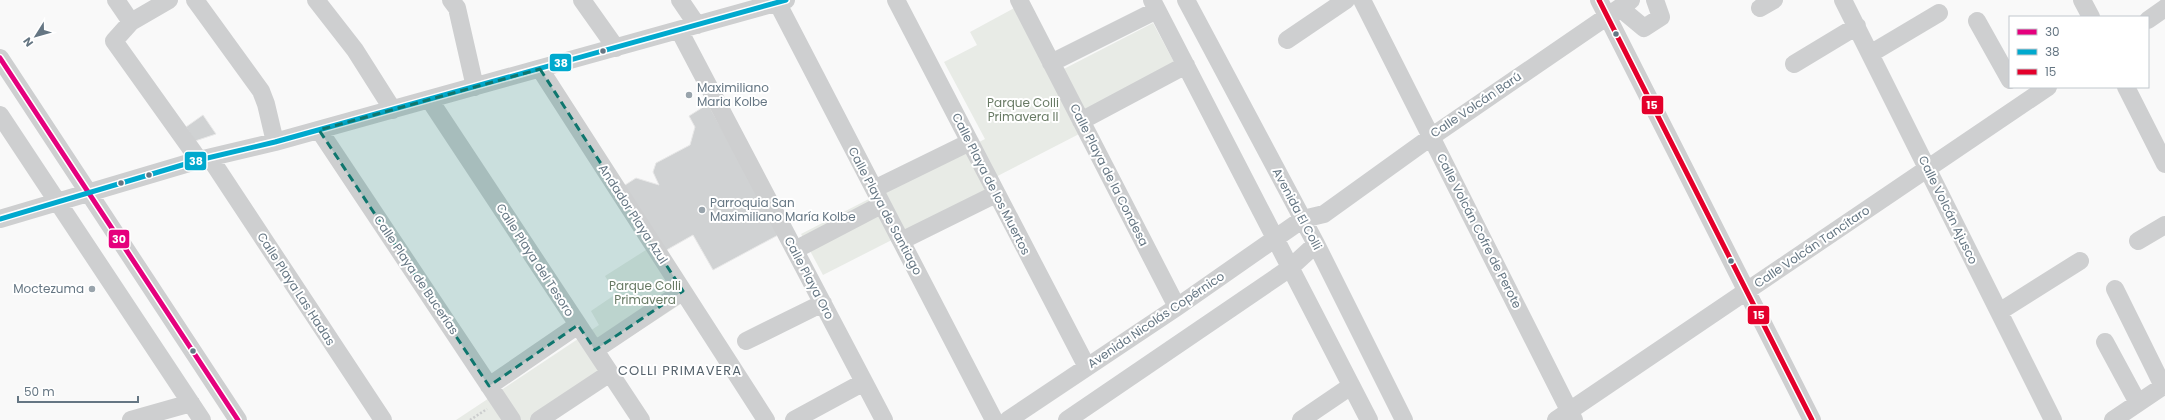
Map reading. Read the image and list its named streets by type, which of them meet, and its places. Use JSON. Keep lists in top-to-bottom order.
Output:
{
  "streets": {
    "street": [
      "Calle Volcán Barú",
      "Calle Playa de la Condesa",
      "Calle Playa de los Muertos",
      "Avenida El Colli",
      "Calle Volcán Ajusco",
      "Calle Playa de Santiago",
      "Andador Playa Azul",
      "Calle Volcán Cofre de Perote",
      "Calle Volcán Tancítaro",
      "Calle Playa del Tesoro",
      "Calle Playa de Bucerías",
      "Calle Playa Oro",
      "Calle Playa Las Hadas",
      "Avenida Nicolás Copérnico"
    ]
  },
  "crossings": [
    ["Calle Volcán Barú", "Avenida El Colli"],
    ["Calle Volcán Barú", "Calle Volcán Cofre de Perote"],
    ["Calle Volcán Barú", "Avenida Nicolás Copérnico"],
    ["Calle Playa de la Condesa", "Avenida Nicolás Copérnico"],
    ["Calle Playa de los Muertos", "Avenida Nicolás Copérnico"],
    ["Avenida El Colli", "Avenida Nicolás Copérnico"],
    ["Calle Volcán Ajusco", "Calle Volcán Tancítaro"],
    ["Calle Volcán Cofre de Perote", "Calle Volcán Tancítaro"]
  ],
  "districts": ["COLLI PRIMAVERA"],
  "parks": ["Parque Colli Primavera II", "Parque Colli Primavera"],
  "places": ["Maximiliano Maria Kolbe", "Parroquia San Maximiliano María Kolbe", "Moctezuma"],
  "lines": ["transit line 38", "transit line 15", "transit line 30"],
  "legend": ["30", "38", "15"],
  "scale_bar": "50 m",
  "north": "bottom left"
}
